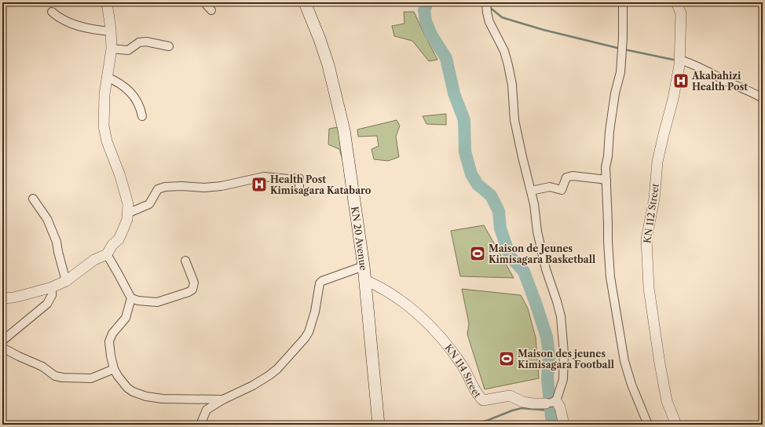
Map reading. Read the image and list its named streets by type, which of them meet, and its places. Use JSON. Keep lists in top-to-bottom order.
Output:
{
  "streets": {
    "main road": ["KN 20 Avenue"],
    "street": ["KN 112 Street", "KN 114 Street"]
  },
  "crossings": [
    ["KN 20 Avenue", "KN 114 Street"]
  ],
  "places": {
    "hospital": ["Akabahizi Health Post", "Health Post Kimisagara Katabaro"],
    "sports": ["Maison de Jeunes Kimisagara Basketball", "Maison des jeunes Kimisagara Football"]
  }
}
